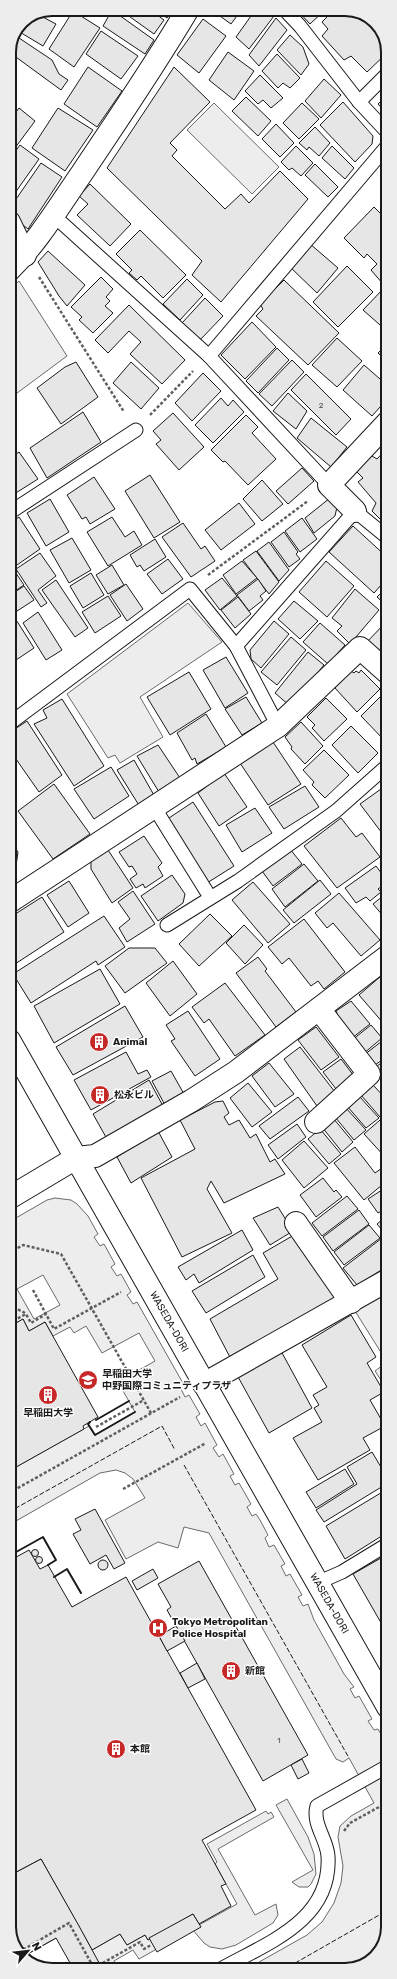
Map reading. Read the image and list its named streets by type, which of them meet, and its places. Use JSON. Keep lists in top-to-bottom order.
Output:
{
  "streets": {
    "street": ["WASEDA-DORI"]
  },
  "places": {
    "building": [
      "Animal",
      "松永ビル",
      "早稲田大学",
      "新館",
      "本館"
    ],
    "school or university": ["早稲田大学 中野国際コミュニティプラザ"],
    "hospital": ["Tokyo Metropolitan Police Hospital"]
  },
  "house_numbers": ["2", "1"],
  "north": "top right"
}
